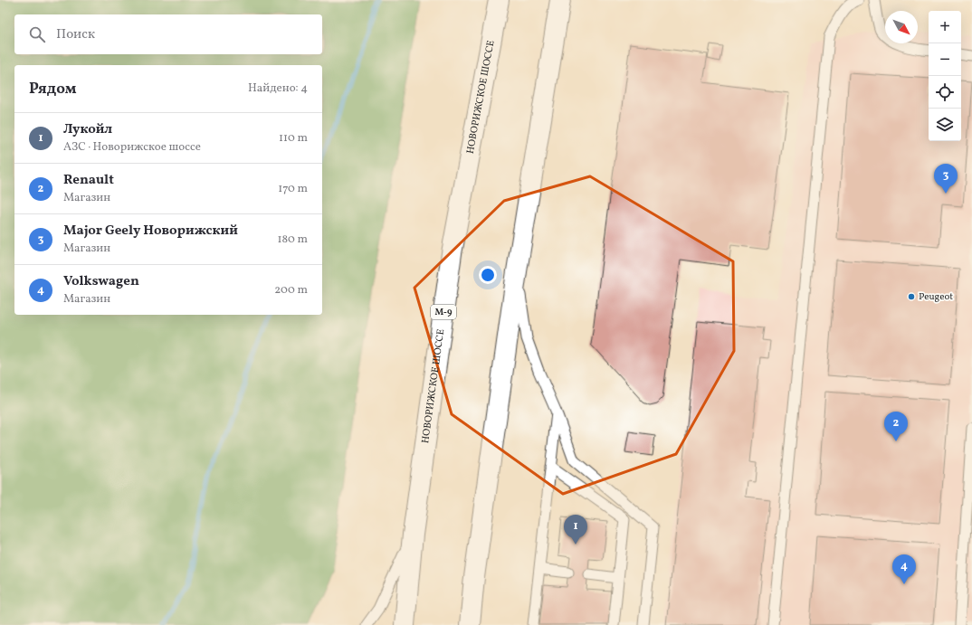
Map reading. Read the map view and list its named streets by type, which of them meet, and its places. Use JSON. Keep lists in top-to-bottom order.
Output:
{
  "streets": {
    "highway": ["НОВОРИЖСКОЕ ШОССЕ", "М-9"]
  },
  "places": ["Peugeot"],
  "north": "bottom right",
  "page": {
    "map_buttons": ["+", "−"],
    "search": "Поиск",
    "heading": ["Рядом", "Найдено: 4"],
    "list": [
      {
        "mark": "1",
        "name": "Лукойл",
        "note": "АЗС · Новорижское шоссе",
        "value": "110 m"
      },
      {
        "mark": "2",
        "name": "Renault",
        "note": "Магазин",
        "value": "170 m"
      },
      {
        "mark": "3",
        "name": "Major Geely Новорижский",
        "note": "Магазин",
        "value": "180 m"
      },
      {
        "mark": "4",
        "name": "Volkswagen",
        "note": "Магазин",
        "value": "200 m"
      }
    ],
    "pins": [
      "3",
      "2",
      "1",
      "4"
    ]
  }
}
